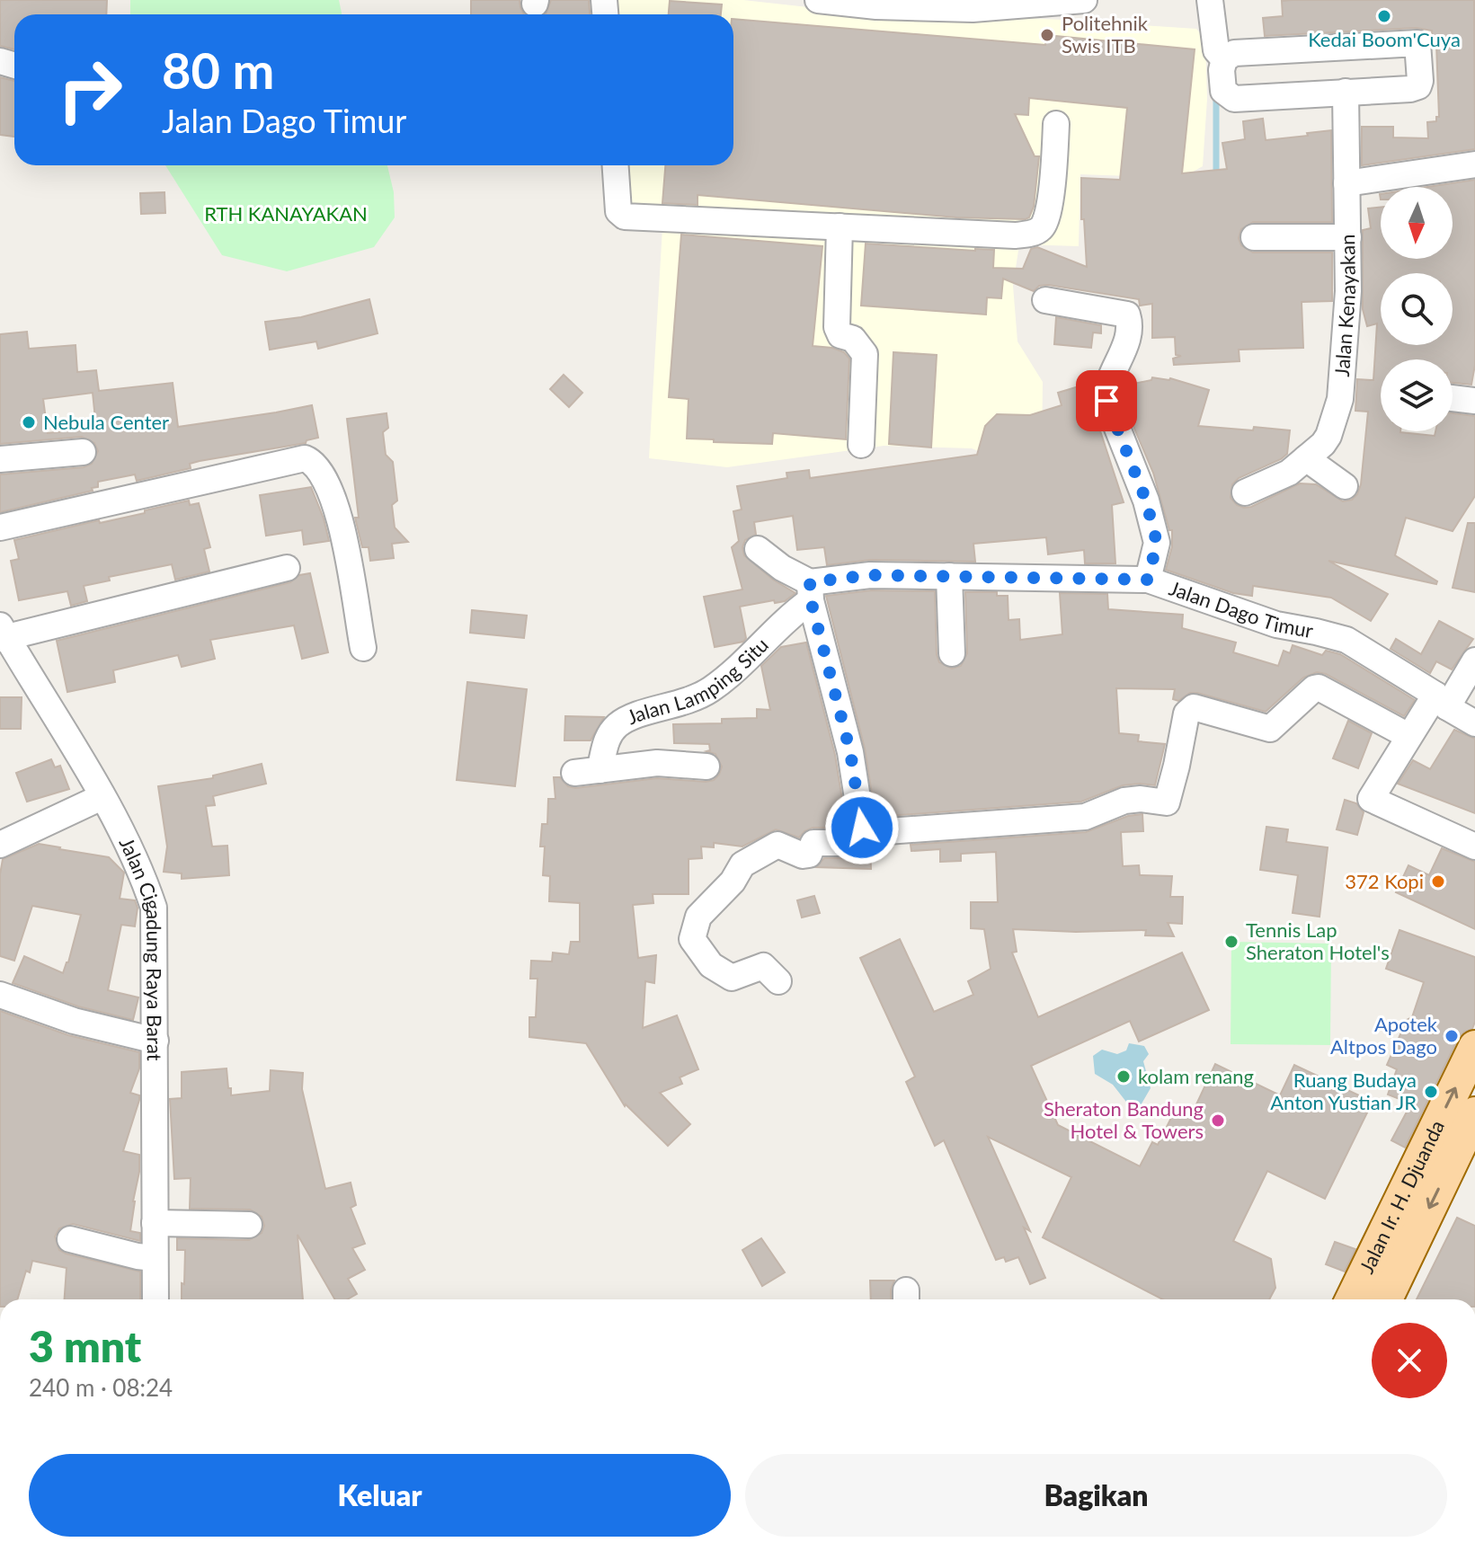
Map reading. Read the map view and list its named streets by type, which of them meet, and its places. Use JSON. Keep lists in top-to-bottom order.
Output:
{
  "streets": {
    "main road": ["Jalan Ir. H. Djuanda"],
    "street": [
      "Jalan Kenayakan",
      "Jalan Dago Timur",
      "Jalan Lamping Situ",
      "Jalan Cigadung Raya Barat"
    ]
  },
  "crossings": [
    ["Jalan Dago Timur", "Jalan Lamping Situ"]
  ],
  "parks": ["RTH KANAYAKAN"],
  "places": [
    "Kedai Boom'Cuya",
    "Politehnik Swis ITB",
    "Nebula Center",
    "372 Kopi",
    "Tennis Lap Sheraton Hotel's",
    "Apotek Altpos Dago",
    "kolam renang",
    "Ruang Budaya Anton Yustian JR",
    "Sheraton Bandung Hotel & Towers"
  ],
  "north": "bottom",
  "page": {
    "turn": ["80 m", "Jalan Dago Timur"],
    "heading": ["3 mnt", "240 m · 08:24"],
    "buttons": ["Keluar", "Bagikan"]
  }
}
